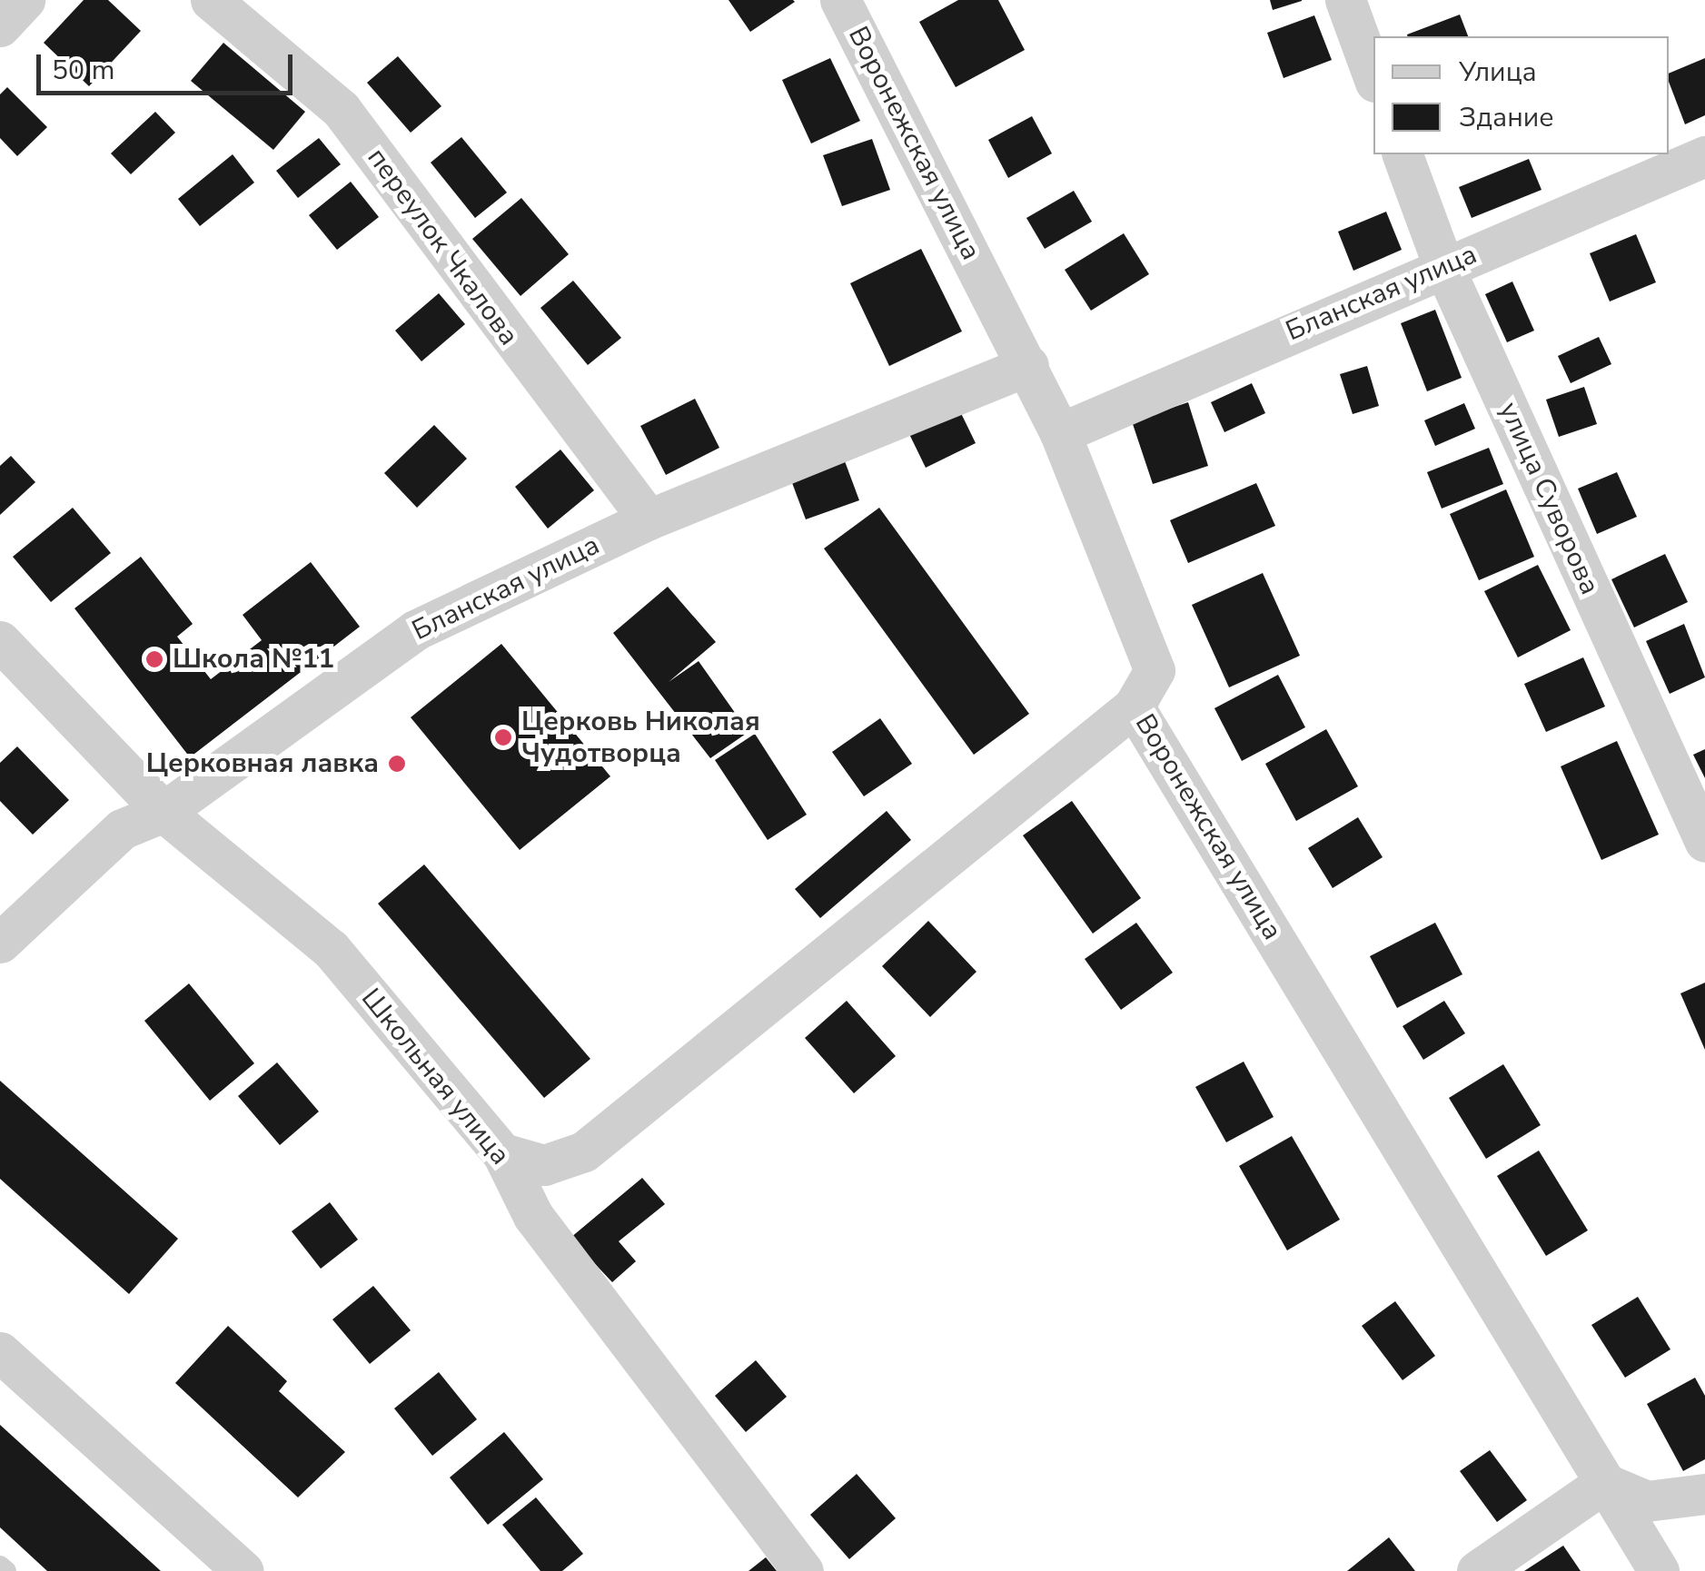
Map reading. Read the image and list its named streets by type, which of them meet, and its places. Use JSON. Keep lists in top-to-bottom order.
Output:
{
  "streets": {
    "street": [
      "Воронежская улица",
      "переулок Чкалова",
      "Бланская улица",
      "улица Суворова",
      "Школьная улица"
    ]
  },
  "crossings": [
    ["Воронежская улица", "Бланская улица"],
    ["переулок Чкалова", "Бланская улица"],
    ["Бланская улица", "улица Суворова"],
    ["Бланская улица", "Школьная улица"]
  ],
  "places": ["Школа №11", "Церковь Николая Чудотворца", "Церковная лавка"],
  "legend": ["Улица", "Здание"],
  "scale_bar": "50 m"
}
